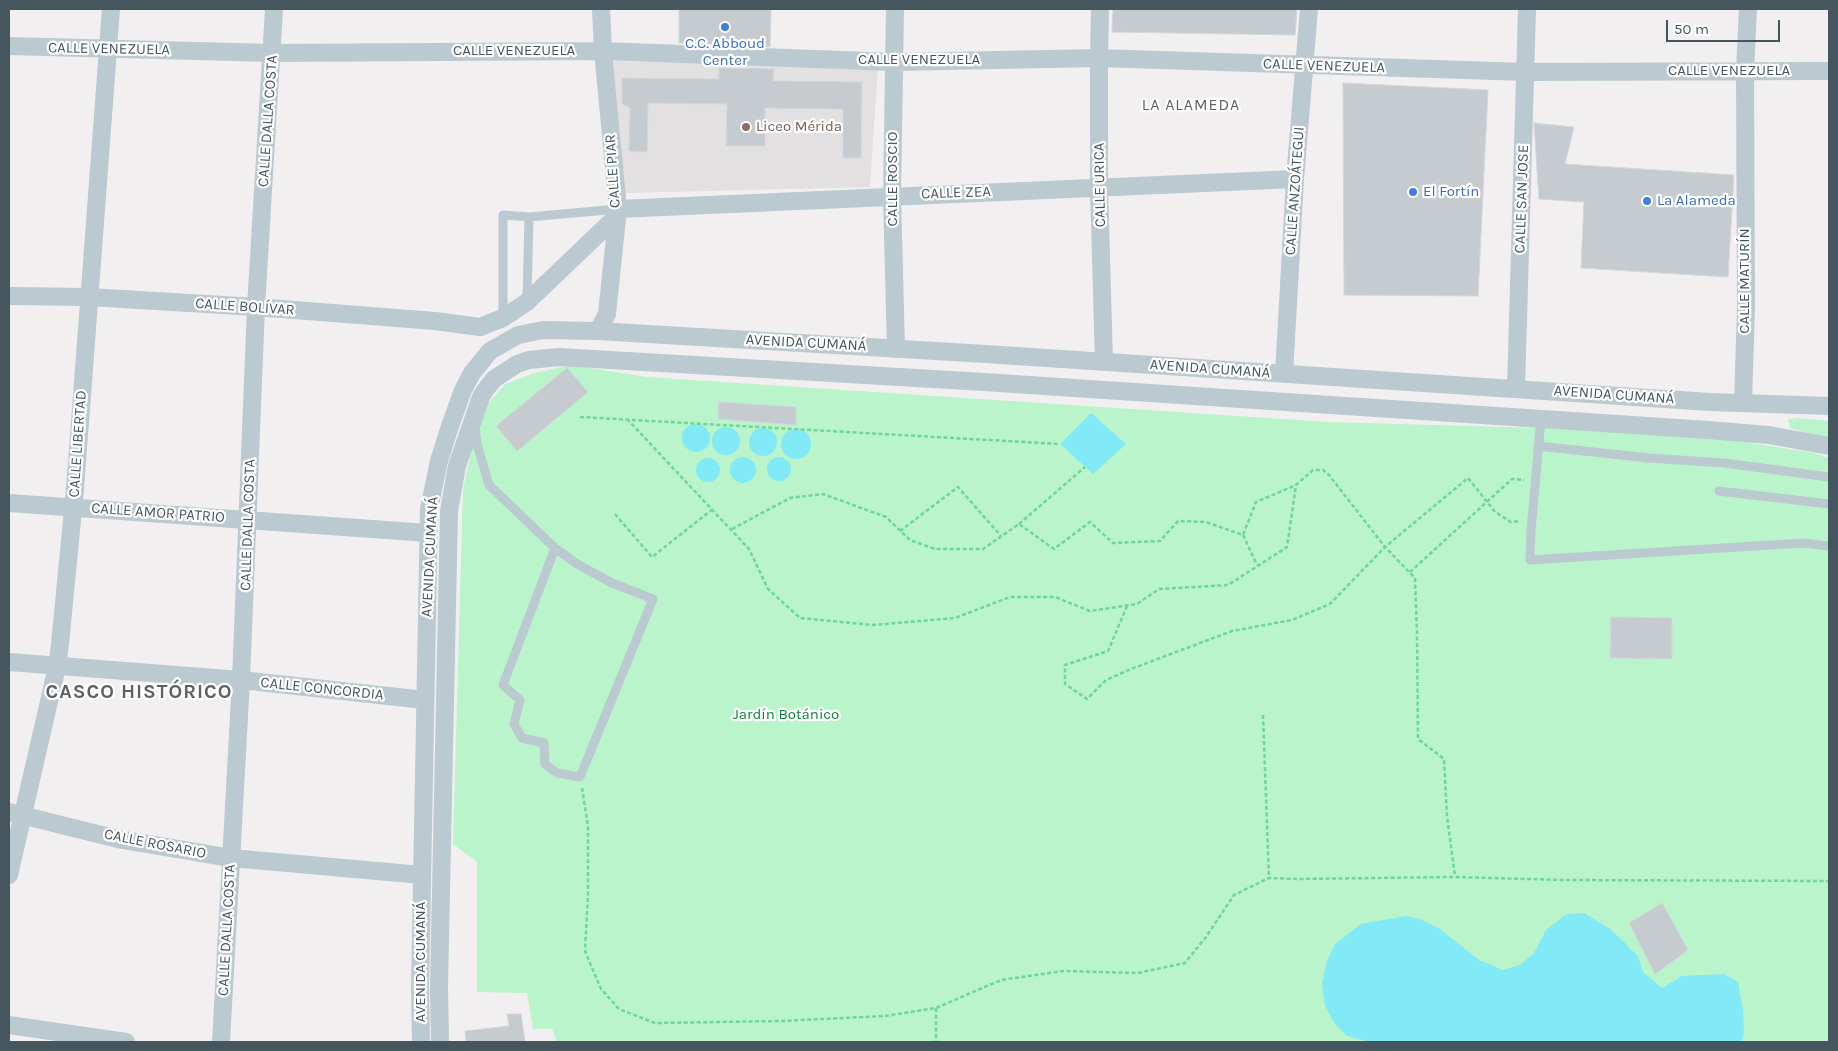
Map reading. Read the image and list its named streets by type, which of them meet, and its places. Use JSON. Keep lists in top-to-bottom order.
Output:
{
  "streets": {
    "street": [
      "CALLE VENEZUELA",
      "CALLE DALLA COSTA",
      "CALLE PIAR",
      "CALLE ROSCIO",
      "CALLE URICA",
      "CALLE ANZOÁTEGUI",
      "CALLE ZEA",
      "CALLE SAN JOSE",
      "CALLE MATURÍN",
      "CALLE BOLÍVAR",
      "AVENIDA CUMANÁ",
      "CALLE LIBERTAD",
      "CALLE AMOR PATRIO",
      "CALLE CONCORDIA",
      "CALLE ROSARIO"
    ]
  },
  "crossings": [
    ["CALLE VENEZUELA", "CALLE DALLA COSTA"],
    ["CALLE VENEZUELA", "CALLE PIAR"],
    ["CALLE VENEZUELA", "CALLE ROSCIO"],
    ["CALLE VENEZUELA", "CALLE URICA"],
    ["CALLE VENEZUELA", "CALLE ANZOÁTEGUI"],
    ["CALLE VENEZUELA", "CALLE SAN JOSE"],
    ["CALLE VENEZUELA", "CALLE MATURÍN"],
    ["CALLE VENEZUELA", "CALLE LIBERTAD"],
    ["CALLE DALLA COSTA", "CALLE BOLÍVAR"],
    ["CALLE DALLA COSTA", "CALLE AMOR PATRIO"],
    ["CALLE DALLA COSTA", "CALLE CONCORDIA"],
    ["CALLE DALLA COSTA", "CALLE ROSARIO"],
    ["CALLE PIAR", "CALLE ZEA"],
    ["CALLE PIAR", "AVENIDA CUMANÁ"],
    ["CALLE ROSCIO", "CALLE ZEA"],
    ["CALLE ROSCIO", "AVENIDA CUMANÁ"],
    ["CALLE URICA", "CALLE ZEA"],
    ["CALLE URICA", "AVENIDA CUMANÁ"],
    ["CALLE ANZOÁTEGUI", "CALLE ZEA"],
    ["CALLE ANZOÁTEGUI", "AVENIDA CUMANÁ"],
    ["CALLE SAN JOSE", "AVENIDA CUMANÁ"],
    ["CALLE MATURÍN", "AVENIDA CUMANÁ"],
    ["CALLE BOLÍVAR", "CALLE LIBERTAD"],
    ["AVENIDA CUMANÁ", "CALLE AMOR PATRIO"],
    ["AVENIDA CUMANÁ", "CALLE CONCORDIA"],
    ["AVENIDA CUMANÁ", "CALLE ROSARIO"],
    ["CALLE LIBERTAD", "CALLE AMOR PATRIO"],
    ["CALLE LIBERTAD", "CALLE CONCORDIA"],
    ["CALLE LIBERTAD", "CALLE ROSARIO"]
  ],
  "districts": ["LA ALAMEDA", "CASCO HISTÓRICO"],
  "parks": ["Jardín Botánico"],
  "places": [
    "C.C. Abboud Center",
    "Liceo Mérida",
    "El Fortín",
    "La Alameda"
  ],
  "scale_bar": "50 m"
}
